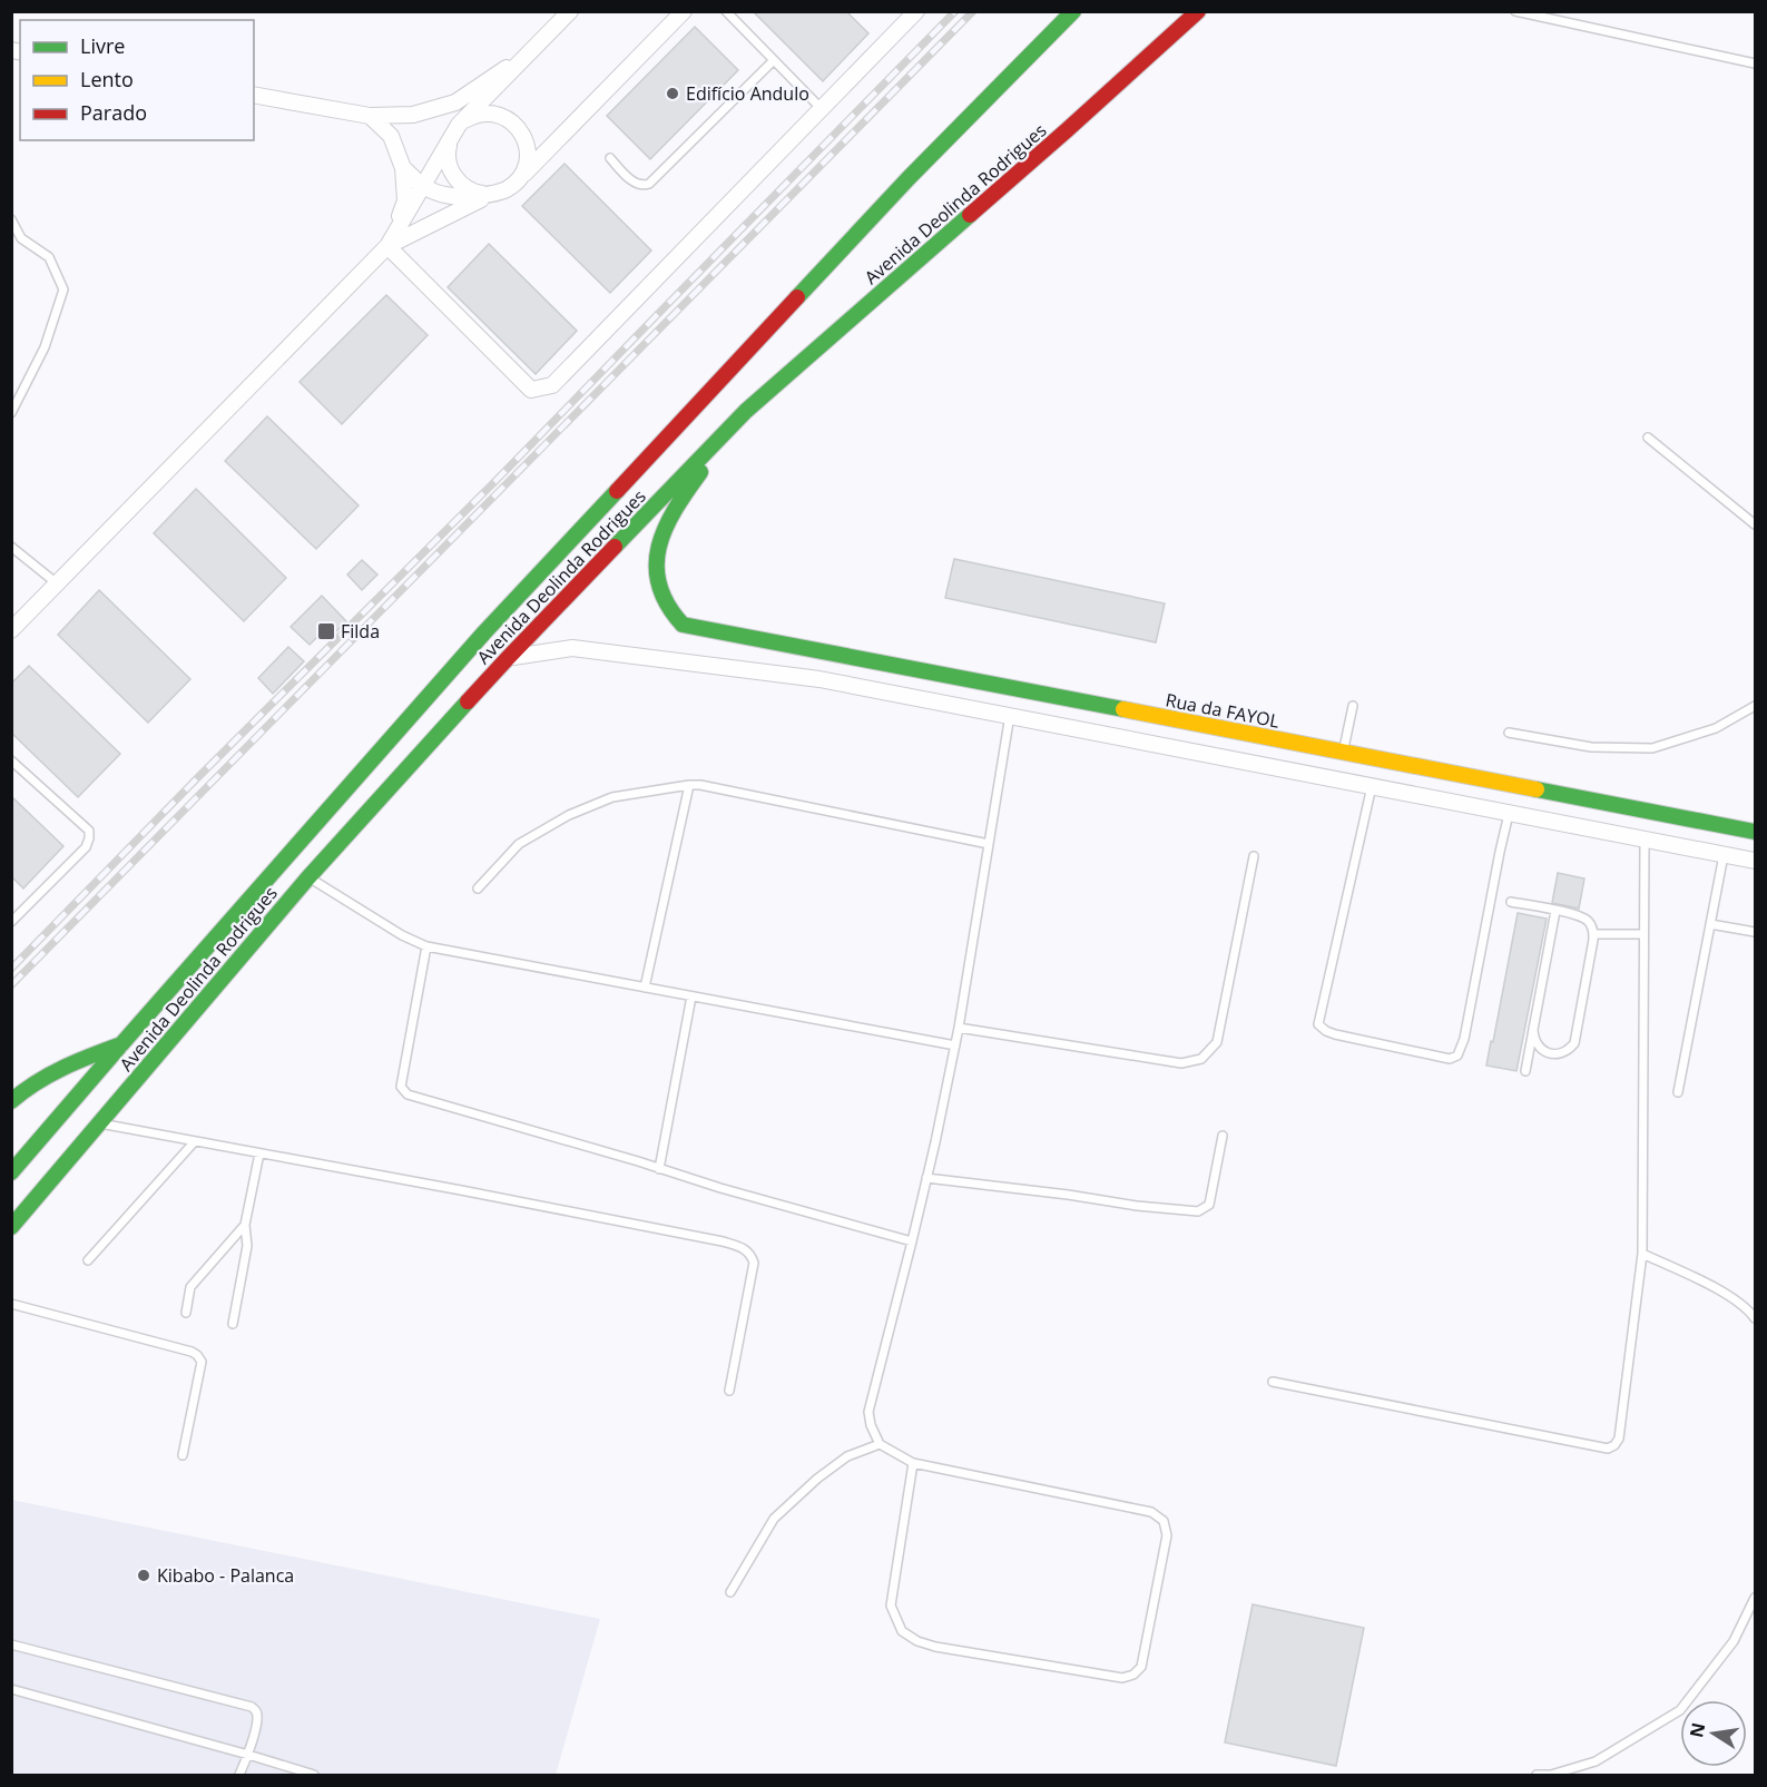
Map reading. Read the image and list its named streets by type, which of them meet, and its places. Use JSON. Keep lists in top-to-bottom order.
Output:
{
  "streets": {
    "main road": ["Avenida Deolinda Rodrigues", "Rua da FAYOL"]
  },
  "crossings": [
    ["Avenida Deolinda Rodrigues", "Rua da FAYOL"]
  ],
  "places": {
    "other": ["Edifício Andulo", "Kibabo - Palanca"],
    "transit": ["Filda"]
  },
  "legend": ["Livre", "Lento", "Parado"],
  "north": "left"
}
